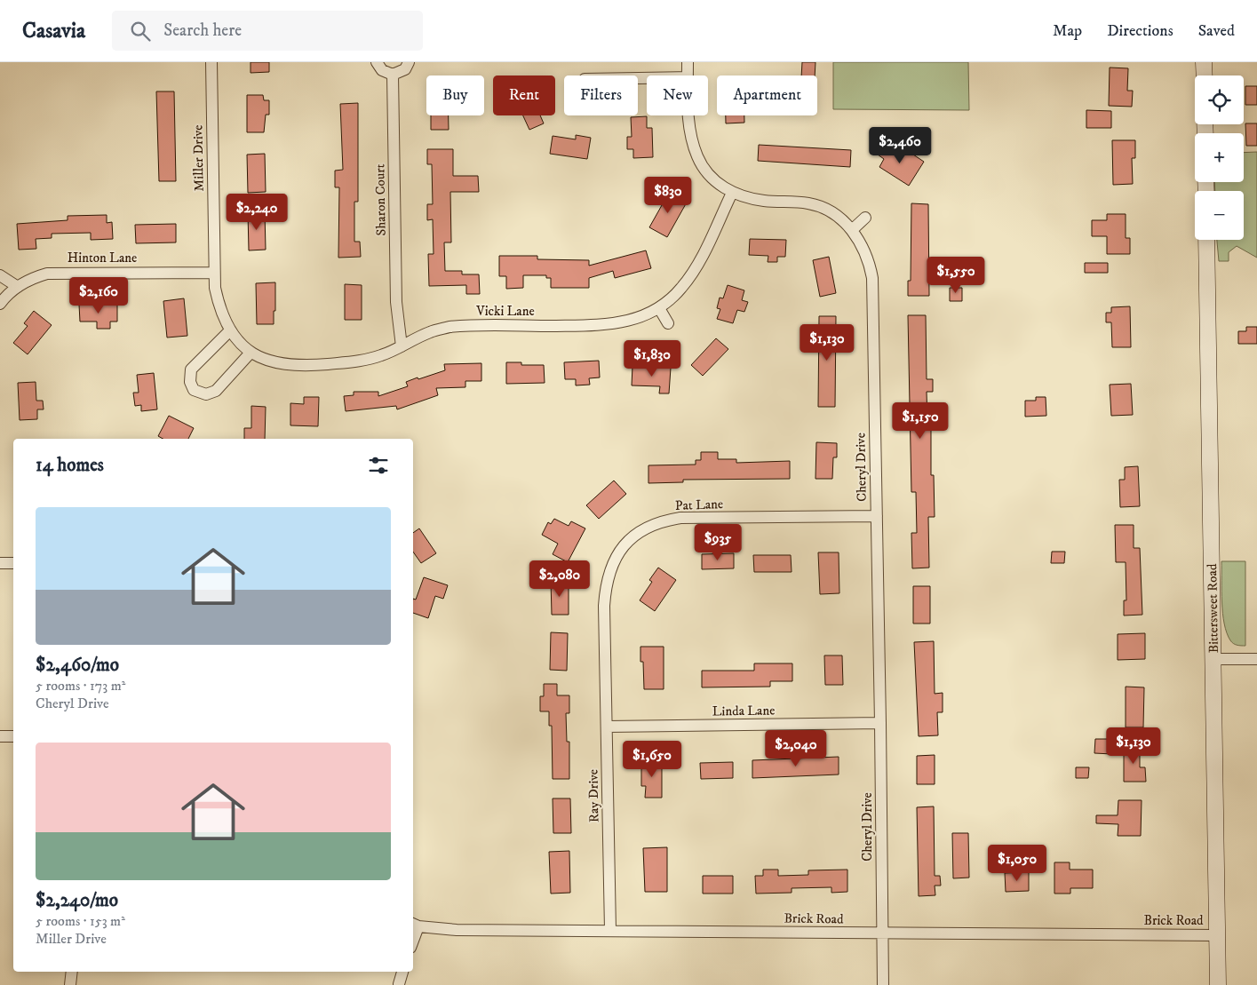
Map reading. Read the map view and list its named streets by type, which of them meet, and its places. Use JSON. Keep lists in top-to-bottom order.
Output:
{
  "streets": {
    "street": [
      "Miller Drive",
      "Sharon Court",
      "Hinton Lane",
      "Vicki Lane",
      "Cheryl Drive",
      "Pat Lane",
      "Bittersweet Road",
      "Linda Lane",
      "Ray Drive",
      "Brick Road"
    ]
  },
  "crossings": [
    ["Miller Drive", "Hinton Lane"],
    ["Miller Drive", "Vicki Lane"],
    ["Sharon Court", "Vicki Lane"],
    ["Vicki Lane", "Cheryl Drive"],
    ["Cheryl Drive", "Pat Lane"],
    ["Cheryl Drive", "Linda Lane"],
    ["Cheryl Drive", "Brick Road"],
    ["Pat Lane", "Ray Drive"],
    ["Bittersweet Road", "Brick Road"],
    ["Linda Lane", "Ray Drive"],
    ["Ray Drive", "Brick Road"]
  ],
  "page": {
    "header": "Casavia",
    "search": "Search here",
    "nav": ["Map", "Directions", "Saved"],
    "map_buttons": ["+", "−"],
    "chip": [
      "Buy",
      "Rent",
      "Filters",
      "New",
      "Apartment"
    ],
    "price": [
      "$2,460",
      "$830",
      "$2,240",
      "$1,550",
      "$2,160",
      "$1,130",
      "$1,830",
      "$1,150",
      "$935",
      "$2,080",
      "$1,130",
      "$2,040",
      "$1,650",
      "$1,050"
    ],
    "heading": "14 homes",
    "list": [
      {
        "name": "$2,460/mo",
        "note": "5 rooms · 173 m² · Cheryl Drive"
      },
      {
        "name": "$2,240/mo",
        "note": "5 rooms · 153 m² · Miller Drive"
      }
    ]
  }
}
